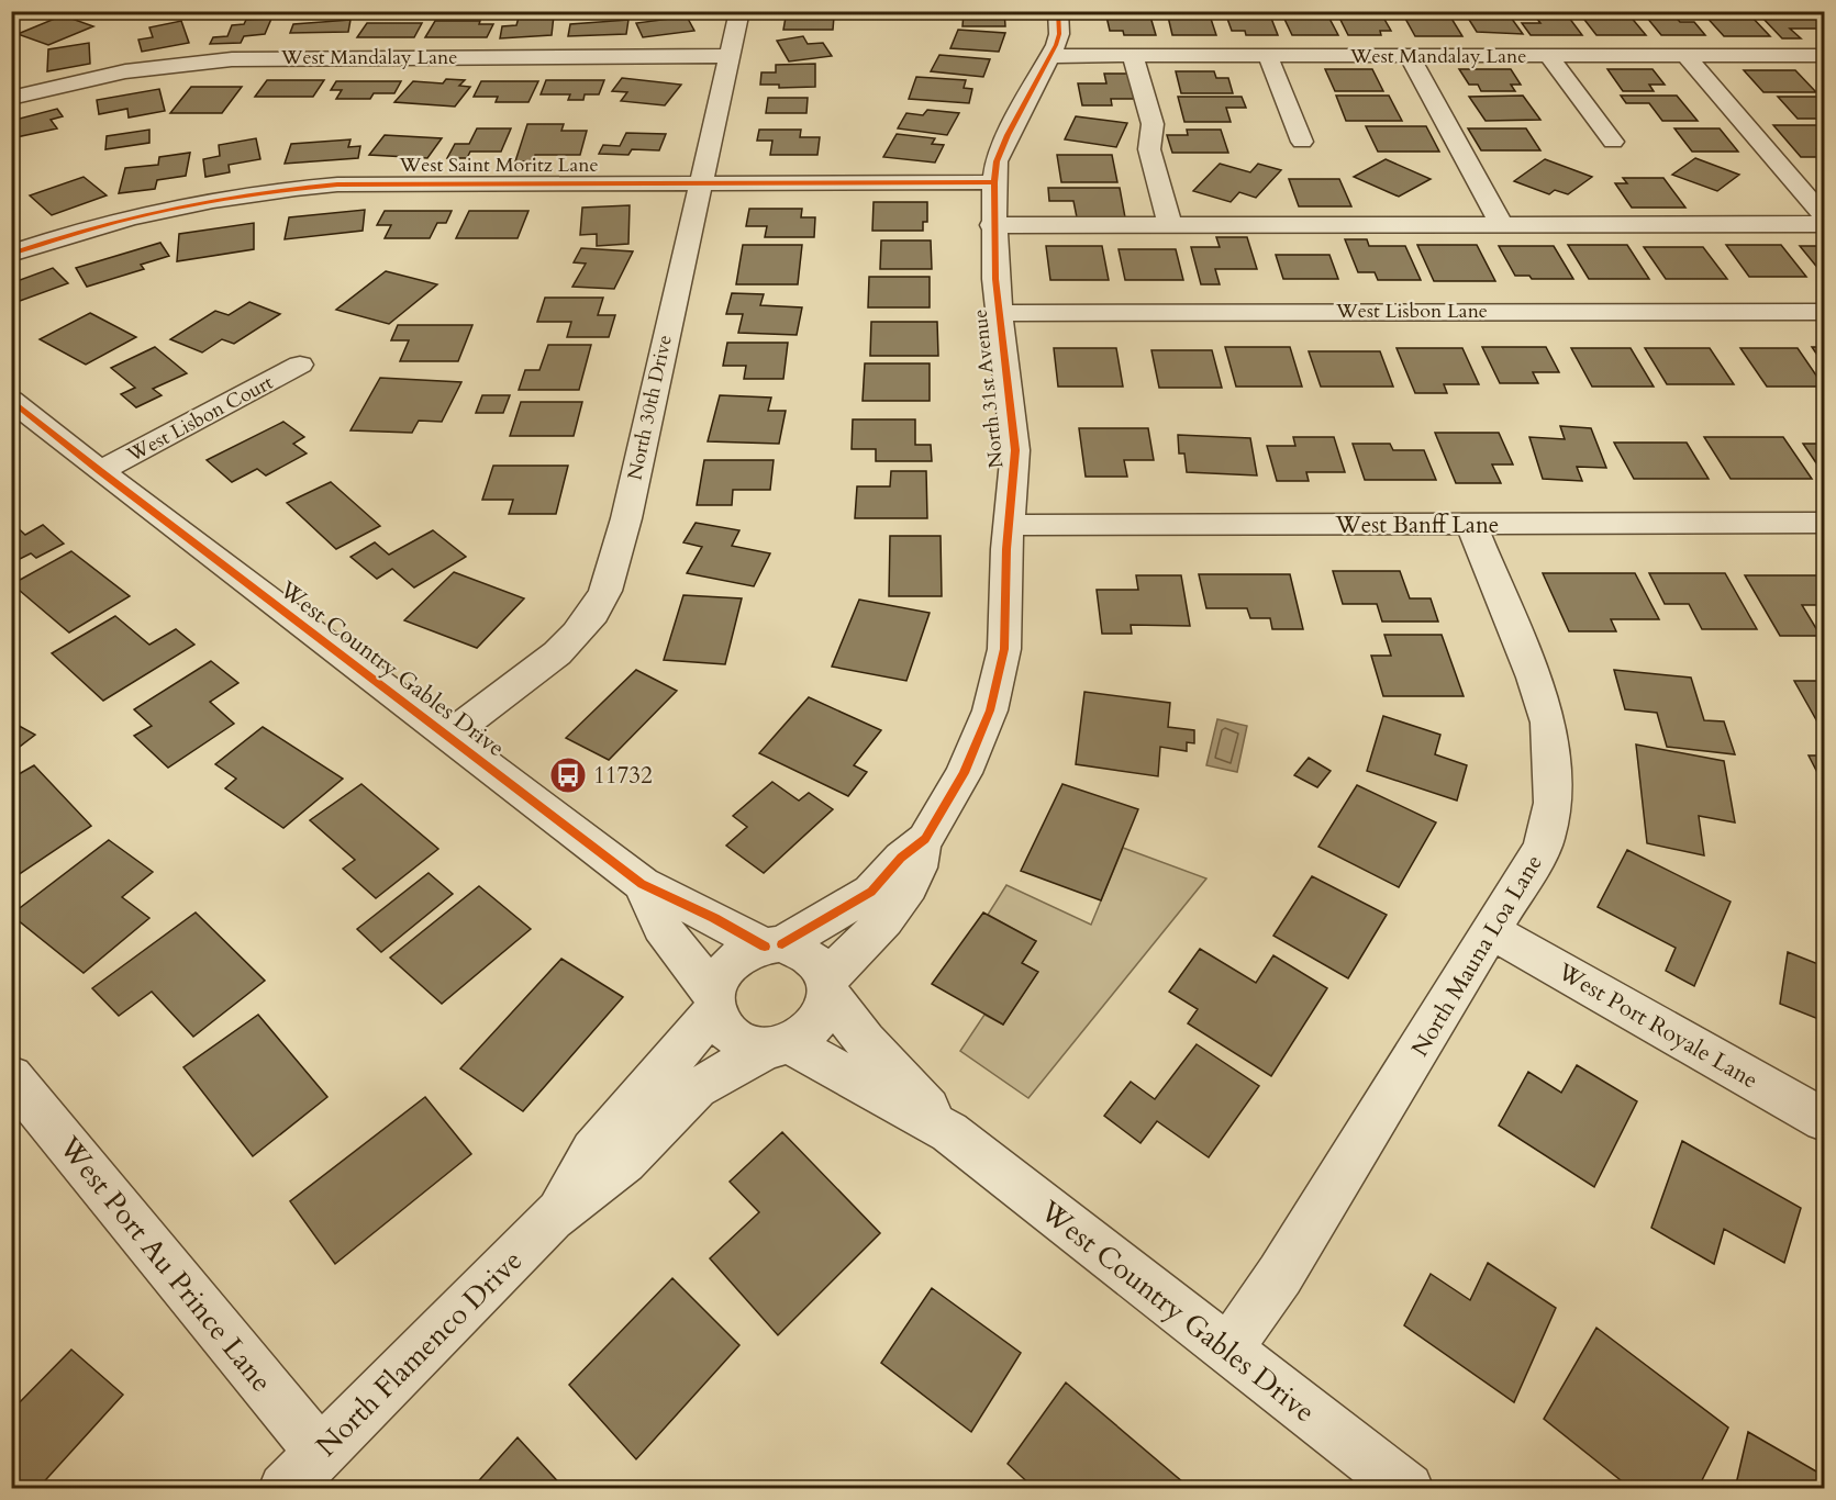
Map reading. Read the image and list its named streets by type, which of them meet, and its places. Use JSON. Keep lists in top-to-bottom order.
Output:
{
  "streets": {
    "street": [
      "West Mandalay Lane",
      "West Saint Moritz Lane",
      "West Lisbon Lane",
      "North 31st Avenue",
      "North 30th Drive",
      "West Lisbon Court",
      "West Banff Lane",
      "West Country Gables Drive",
      "North Mauna Loa Lane",
      "West Port Royale Lane",
      "West Port Au Prince Lane",
      "North Flamenco Drive"
    ]
  },
  "crossings": [
    ["West Mandalay Lane", "North 31st Avenue"],
    ["West Mandalay Lane", "North 30th Drive"],
    ["West Saint Moritz Lane", "North 31st Avenue"],
    ["West Saint Moritz Lane", "North 30th Drive"],
    ["West Lisbon Lane", "North 31st Avenue"],
    ["North 31st Avenue", "West Banff Lane"],
    ["North 31st Avenue", "North Flamenco Drive"],
    ["North 30th Drive", "West Country Gables Drive"],
    ["West Lisbon Court", "West Country Gables Drive"],
    ["West Banff Lane", "North Mauna Loa Lane"],
    ["West Country Gables Drive", "North Mauna Loa Lane"],
    ["West Country Gables Drive", "North Flamenco Drive"],
    ["North Mauna Loa Lane", "West Port Royale Lane"],
    ["West Port Au Prince Lane", "North Flamenco Drive"]
  ],
  "places": {
    "bus stop": ["11732"]
  }
}
